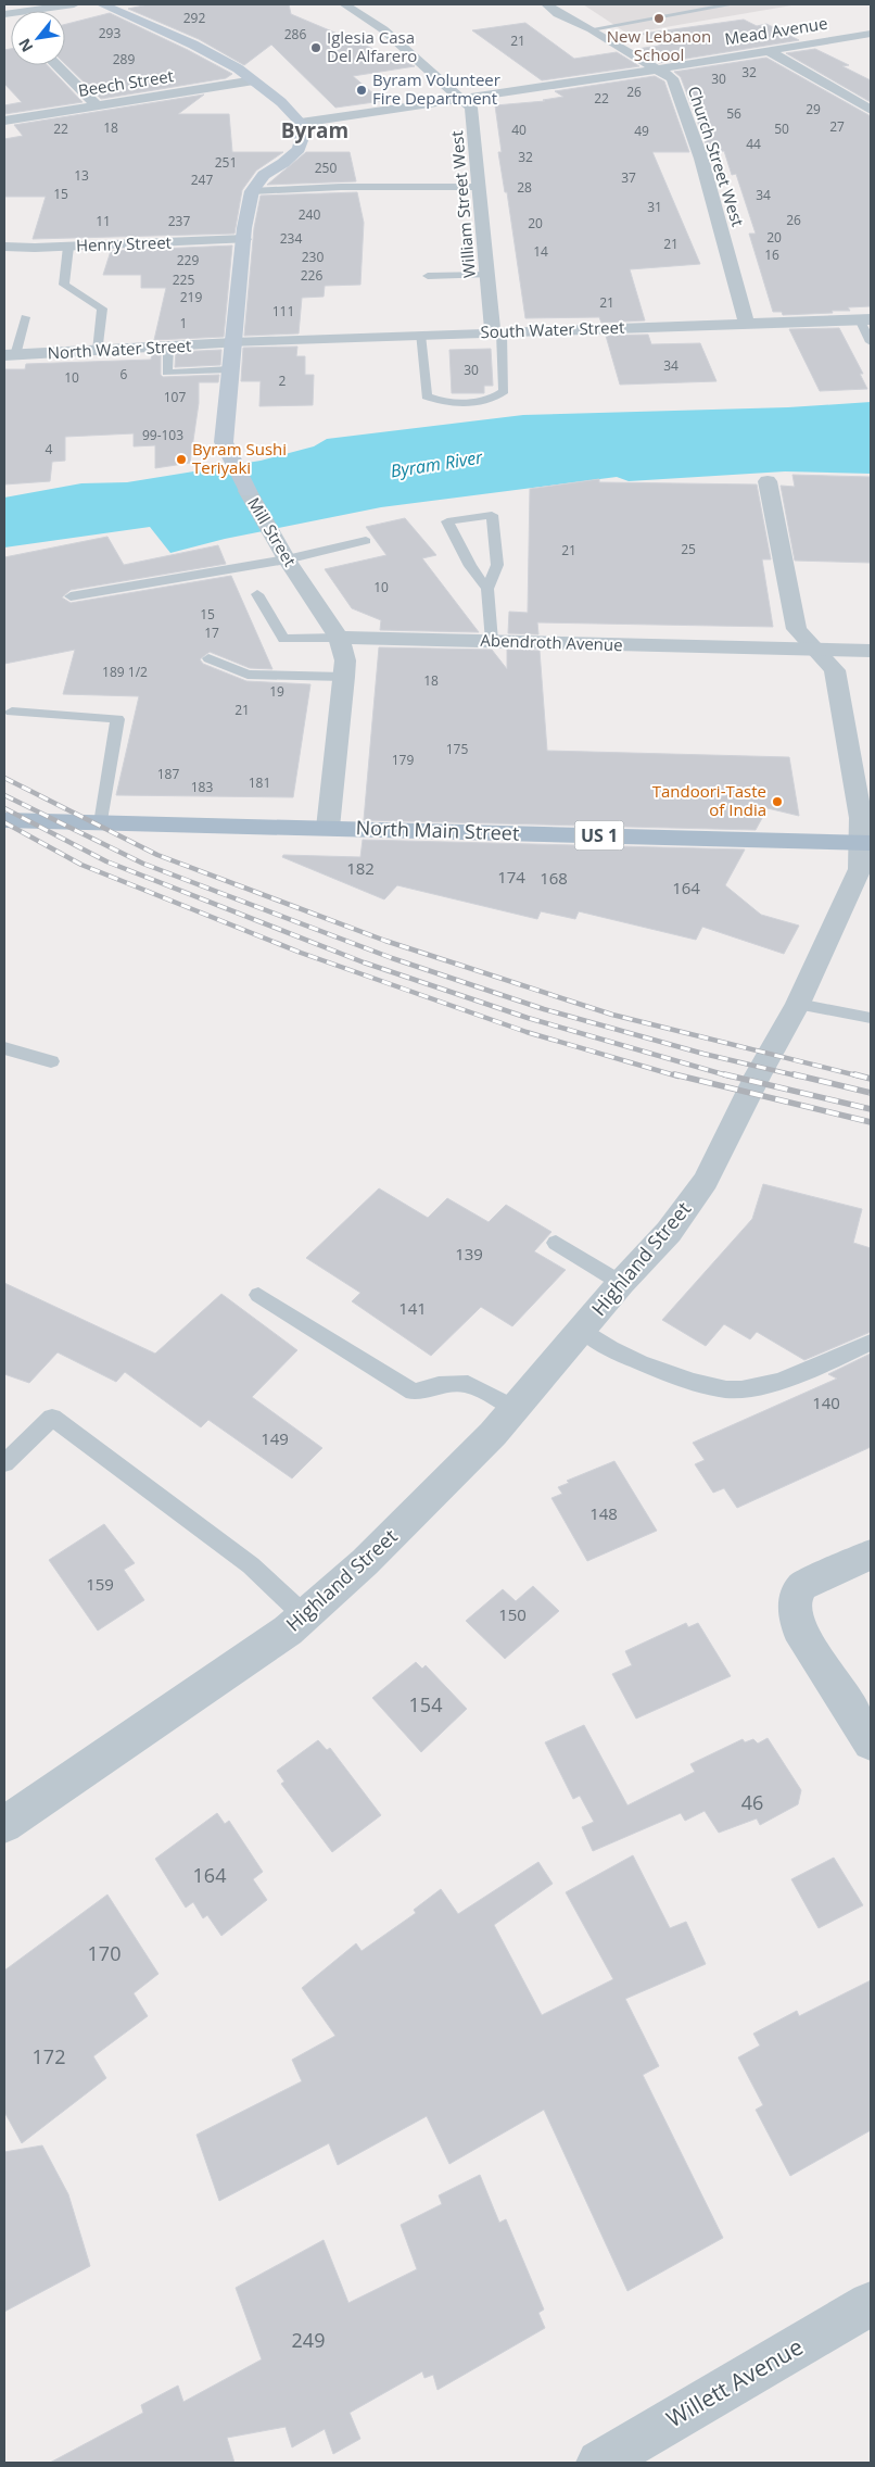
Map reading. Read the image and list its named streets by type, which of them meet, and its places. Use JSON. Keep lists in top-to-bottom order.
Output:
{
  "streets": {
    "main road": ["Mill Street", "North Main Street", "US 1"],
    "street": [
      "Mead Avenue",
      "Beech Street",
      "Church Street West",
      "William Street West",
      "Henry Street",
      "South Water Street",
      "North Water Street",
      "Abendroth Avenue",
      "Highland Street",
      "Willett Avenue"
    ]
  },
  "crossings": [
    ["Mead Avenue", "Church Street West"],
    ["Mead Avenue", "William Street West"],
    ["Church Street West", "South Water Street"],
    ["William Street West", "South Water Street"],
    ["Henry Street", "Mill Street"],
    ["South Water Street", "North Water Street"],
    ["South Water Street", "Mill Street"],
    ["North Water Street", "Mill Street"],
    ["Mill Street", "Abendroth Avenue"],
    ["Mill Street", "North Main Street"],
    ["Abendroth Avenue", "Highland Street"],
    ["North Main Street", "Highland Street"]
  ],
  "districts": ["Byram"],
  "water": ["Byram River"],
  "places": [
    "New Lebanon School",
    "Iglesia Casa Del Alfarero",
    "Byram Volunteer Fire Department",
    "Byram Sushi Teriyaki",
    "Tandoori-Taste of India"
  ],
  "house_numbers": [
    "292",
    "293",
    "286",
    "21",
    "289",
    "32",
    "30",
    "26",
    "22",
    "29",
    "56",
    "27",
    "18",
    "22",
    "50",
    "40",
    "49",
    "44",
    "32",
    "251",
    "250",
    "13",
    "37",
    "247",
    "28",
    "15",
    "34",
    "31",
    "240",
    "26",
    "11",
    "237",
    "20",
    "20",
    "234",
    "21",
    "14",
    "16",
    "230",
    "229",
    "226",
    "225",
    "219",
    "21",
    "111",
    "1",
    "34",
    "30",
    "6",
    "10",
    "2",
    "107",
    "99-103",
    "4",
    "25",
    "21",
    "10",
    "15",
    "17",
    "189 1/2",
    "18",
    "19",
    "21",
    "175",
    "179",
    "187",
    "181",
    "183",
    "182",
    "174",
    "168",
    "164",
    "139",
    "141",
    "140",
    "149",
    "148",
    "159",
    "150",
    "154",
    "46",
    "164",
    "170",
    "172",
    "249"
  ],
  "north": "bottom left"
}
